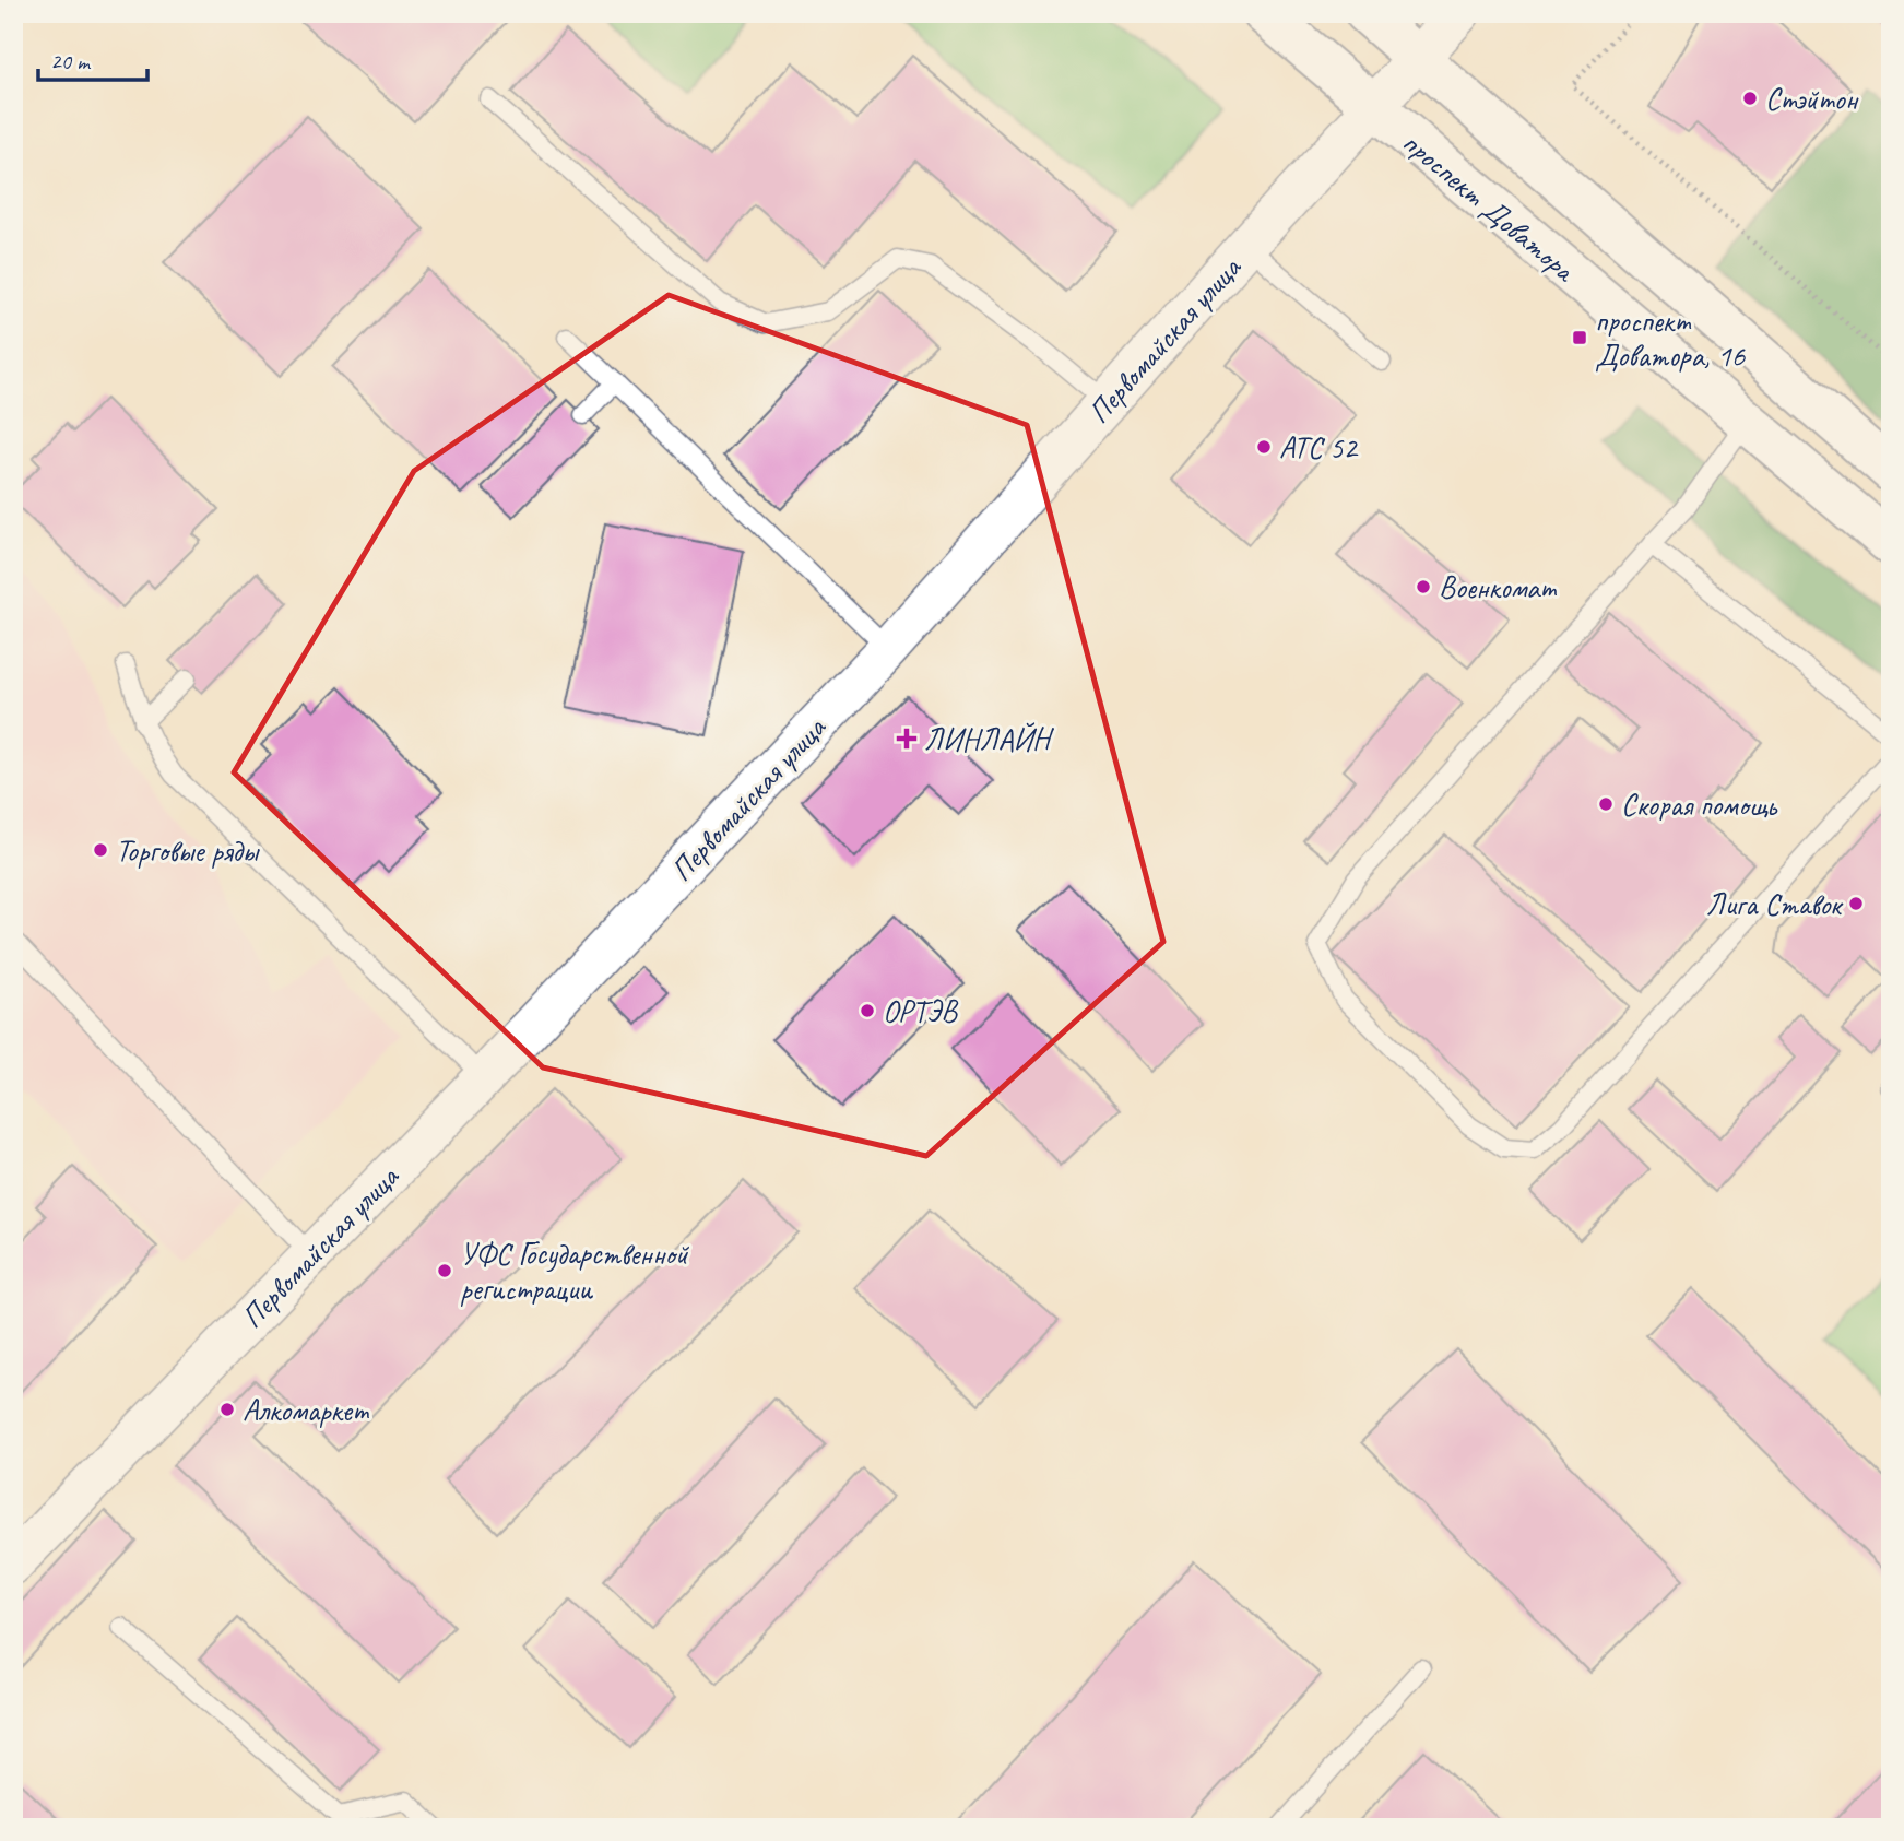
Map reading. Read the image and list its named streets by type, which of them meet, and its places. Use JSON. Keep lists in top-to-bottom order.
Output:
{
  "streets": {
    "main road": ["проспект Доватора"],
    "street": ["Первомайская улица"]
  },
  "crossings": [
    ["проспект Доватора", "Первомайская улица"]
  ],
  "places": {
    "other": [
      "Стэйтон",
      "АТС 52",
      "Военкомат",
      "Скорая помощь",
      "Торговые ряды",
      "Лига Ставок",
      "ОРТЭВ",
      "УФС Государственной регистрации",
      "Алкомаркет"
    ],
    "transit": ["проспект Доватора, 16"],
    "health": ["ЛИНЛАЙН"]
  },
  "scale_bar": "20 m"
}
